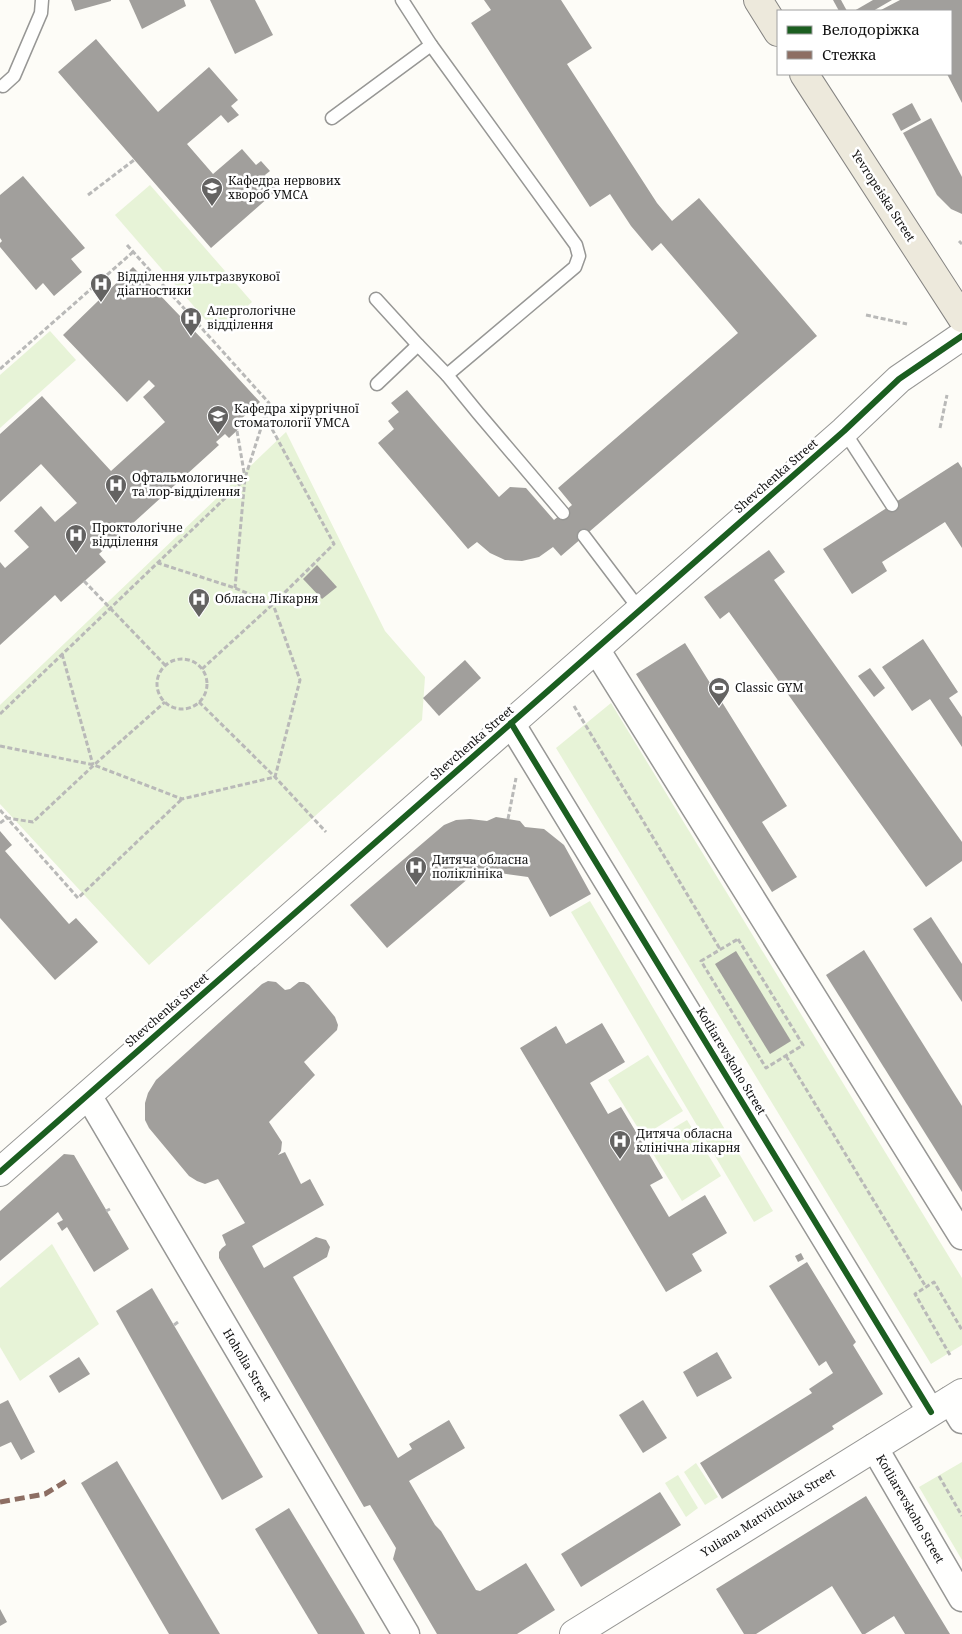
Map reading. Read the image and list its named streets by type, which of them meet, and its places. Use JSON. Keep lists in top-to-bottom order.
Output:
{
  "streets": {
    "main road": ["Yevropeiska Street"],
    "street": [
      "Shevchenka Street",
      "Kotliarevskoho Street",
      "Hoholia Street",
      "Yuliana Matviichuka Street"
    ]
  },
  "crossings": [
    ["Shevchenka Street", "Kotliarevskoho Street"],
    ["Shevchenka Street", "Hoholia Street"],
    ["Kotliarevskoho Street", "Yuliana Matviichuka Street"]
  ],
  "places": {
    "school or university": ["Кафедра нервових хвороб УМСА", "Кафедра хірургічної стоматології УМСА"],
    "hospital": [
      "Відділення ультразвукової діагностики",
      "Алергологічне відділення",
      "Офтальмологичне- та лор-відділення",
      "Проктологічне відділення",
      "Обласна Лікарня",
      "Дитяча обласна поліклініка",
      "Дитяча обласна клінічна лікарня"
    ],
    "sports": ["Classic GYM"]
  },
  "legend": ["Велодоріжка", "Стежка"]
}
